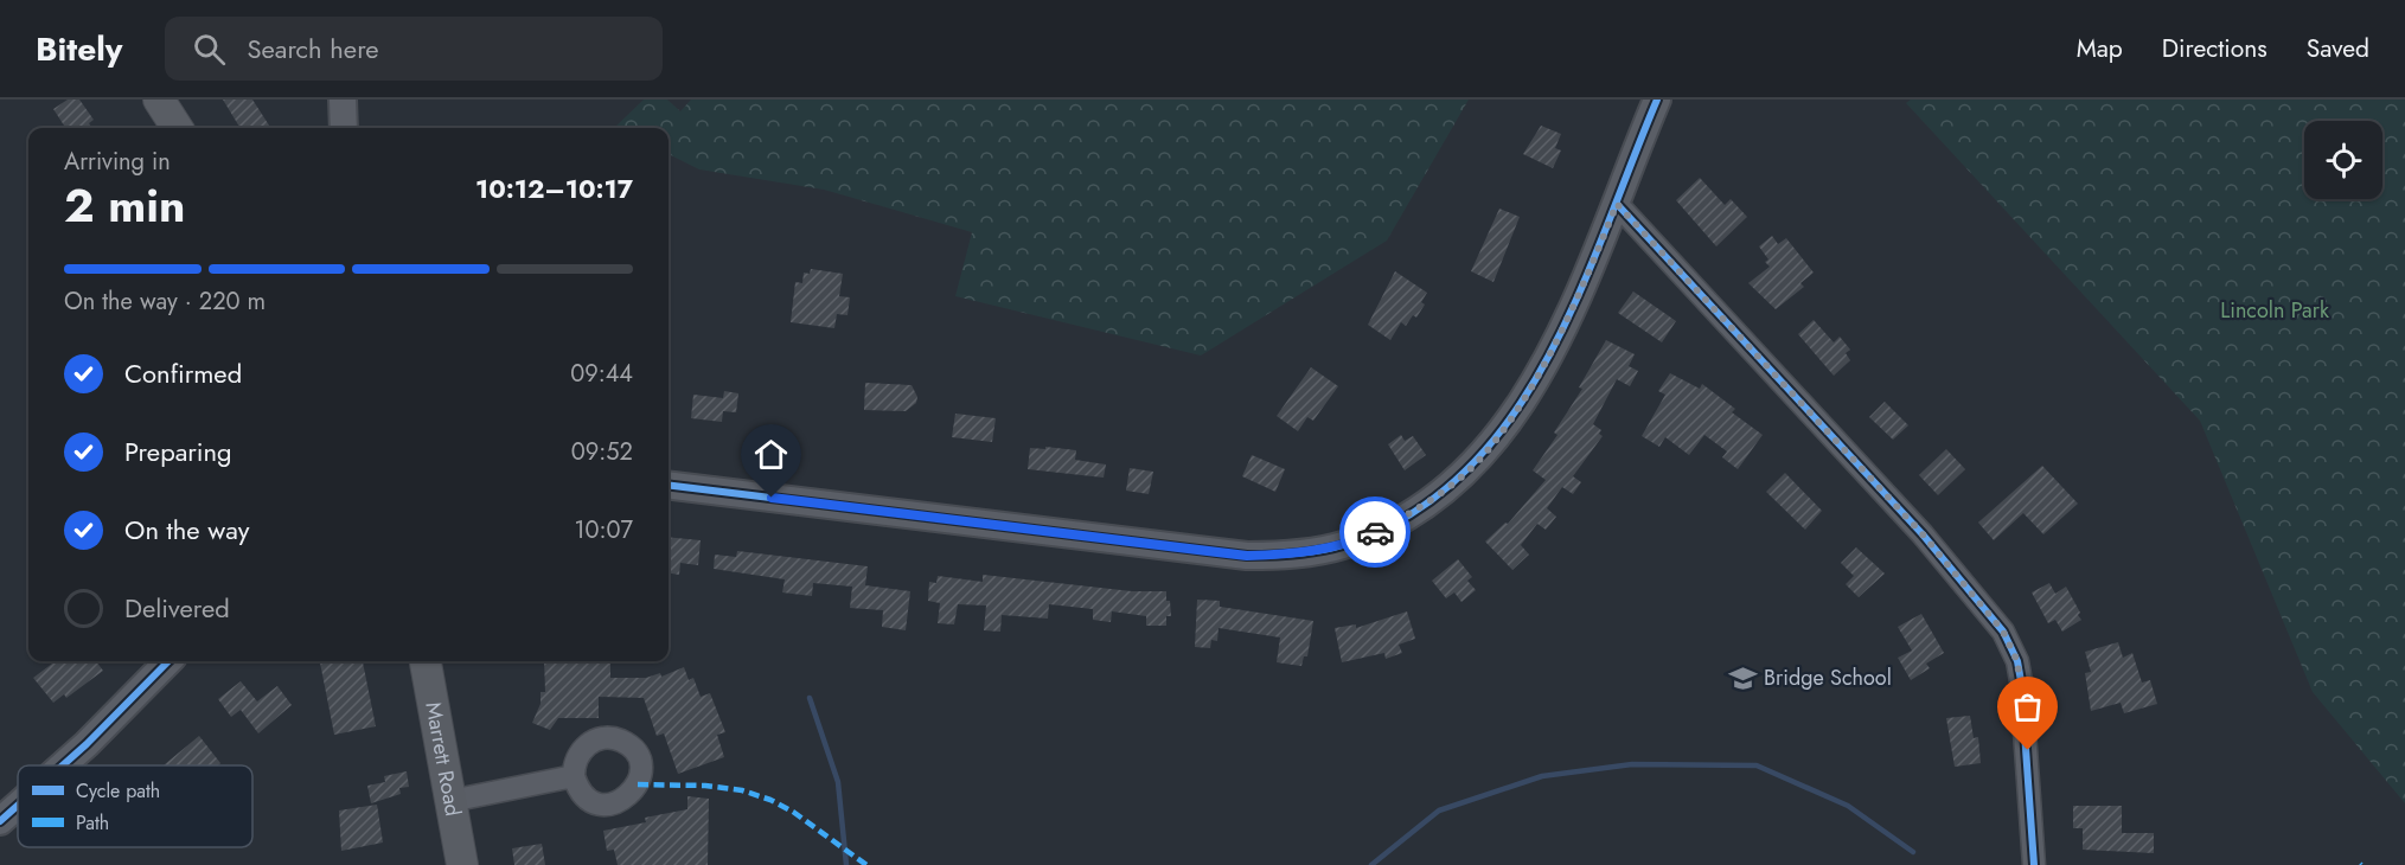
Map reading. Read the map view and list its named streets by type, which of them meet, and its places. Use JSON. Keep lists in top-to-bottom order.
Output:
{
  "streets": {
    "main road": ["Marrett Road"]
  },
  "parks": ["Lincoln Park"],
  "places": {
    "school or university": ["Bridge School"]
  },
  "legend": ["Cycle path", "Path"],
  "page": {
    "header": "Bitely",
    "search": "Search here",
    "nav": ["Map", "Directions", "Saved"],
    "heading": ["2 min", "Arriving in", "10:12–10:17"],
    "bar": "On the way · 220 m",
    "list": [
      ["Confirmed", "09:44"],
      ["Preparing", "09:52"],
      ["On the way", "10:07"],
      "Delivered"
    ]
  }
}
